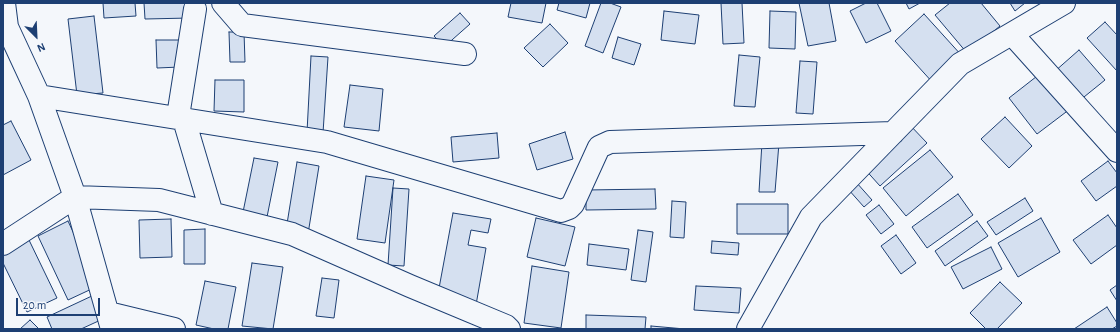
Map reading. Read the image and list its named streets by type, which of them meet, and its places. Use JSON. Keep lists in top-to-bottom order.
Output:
{
  "scale_bar": "20 m",
  "north": "bottom right"
}
